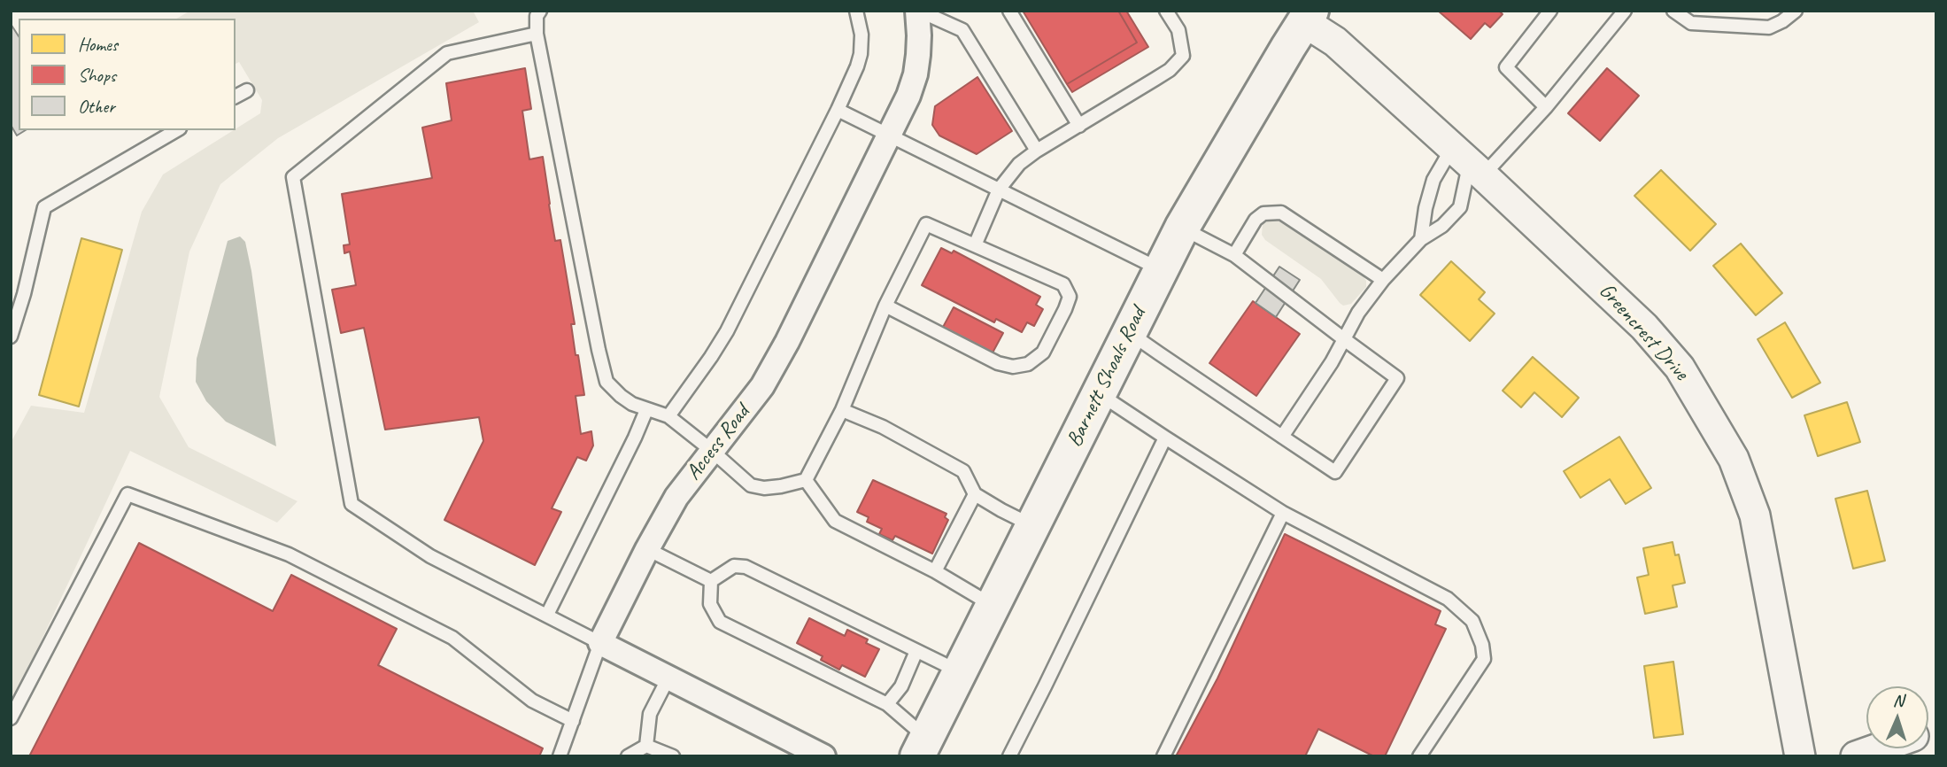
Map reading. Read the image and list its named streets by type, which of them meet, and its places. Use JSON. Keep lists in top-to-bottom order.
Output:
{
  "streets": {
    "main road": ["Barnett Shoals Road"],
    "street": ["Greencrest Drive", "Access Road"]
  },
  "crossings": [
    ["Greencrest Drive", "Barnett Shoals Road"]
  ],
  "legend": ["Homes", "Shops", "Other"],
  "north": "top"
}
